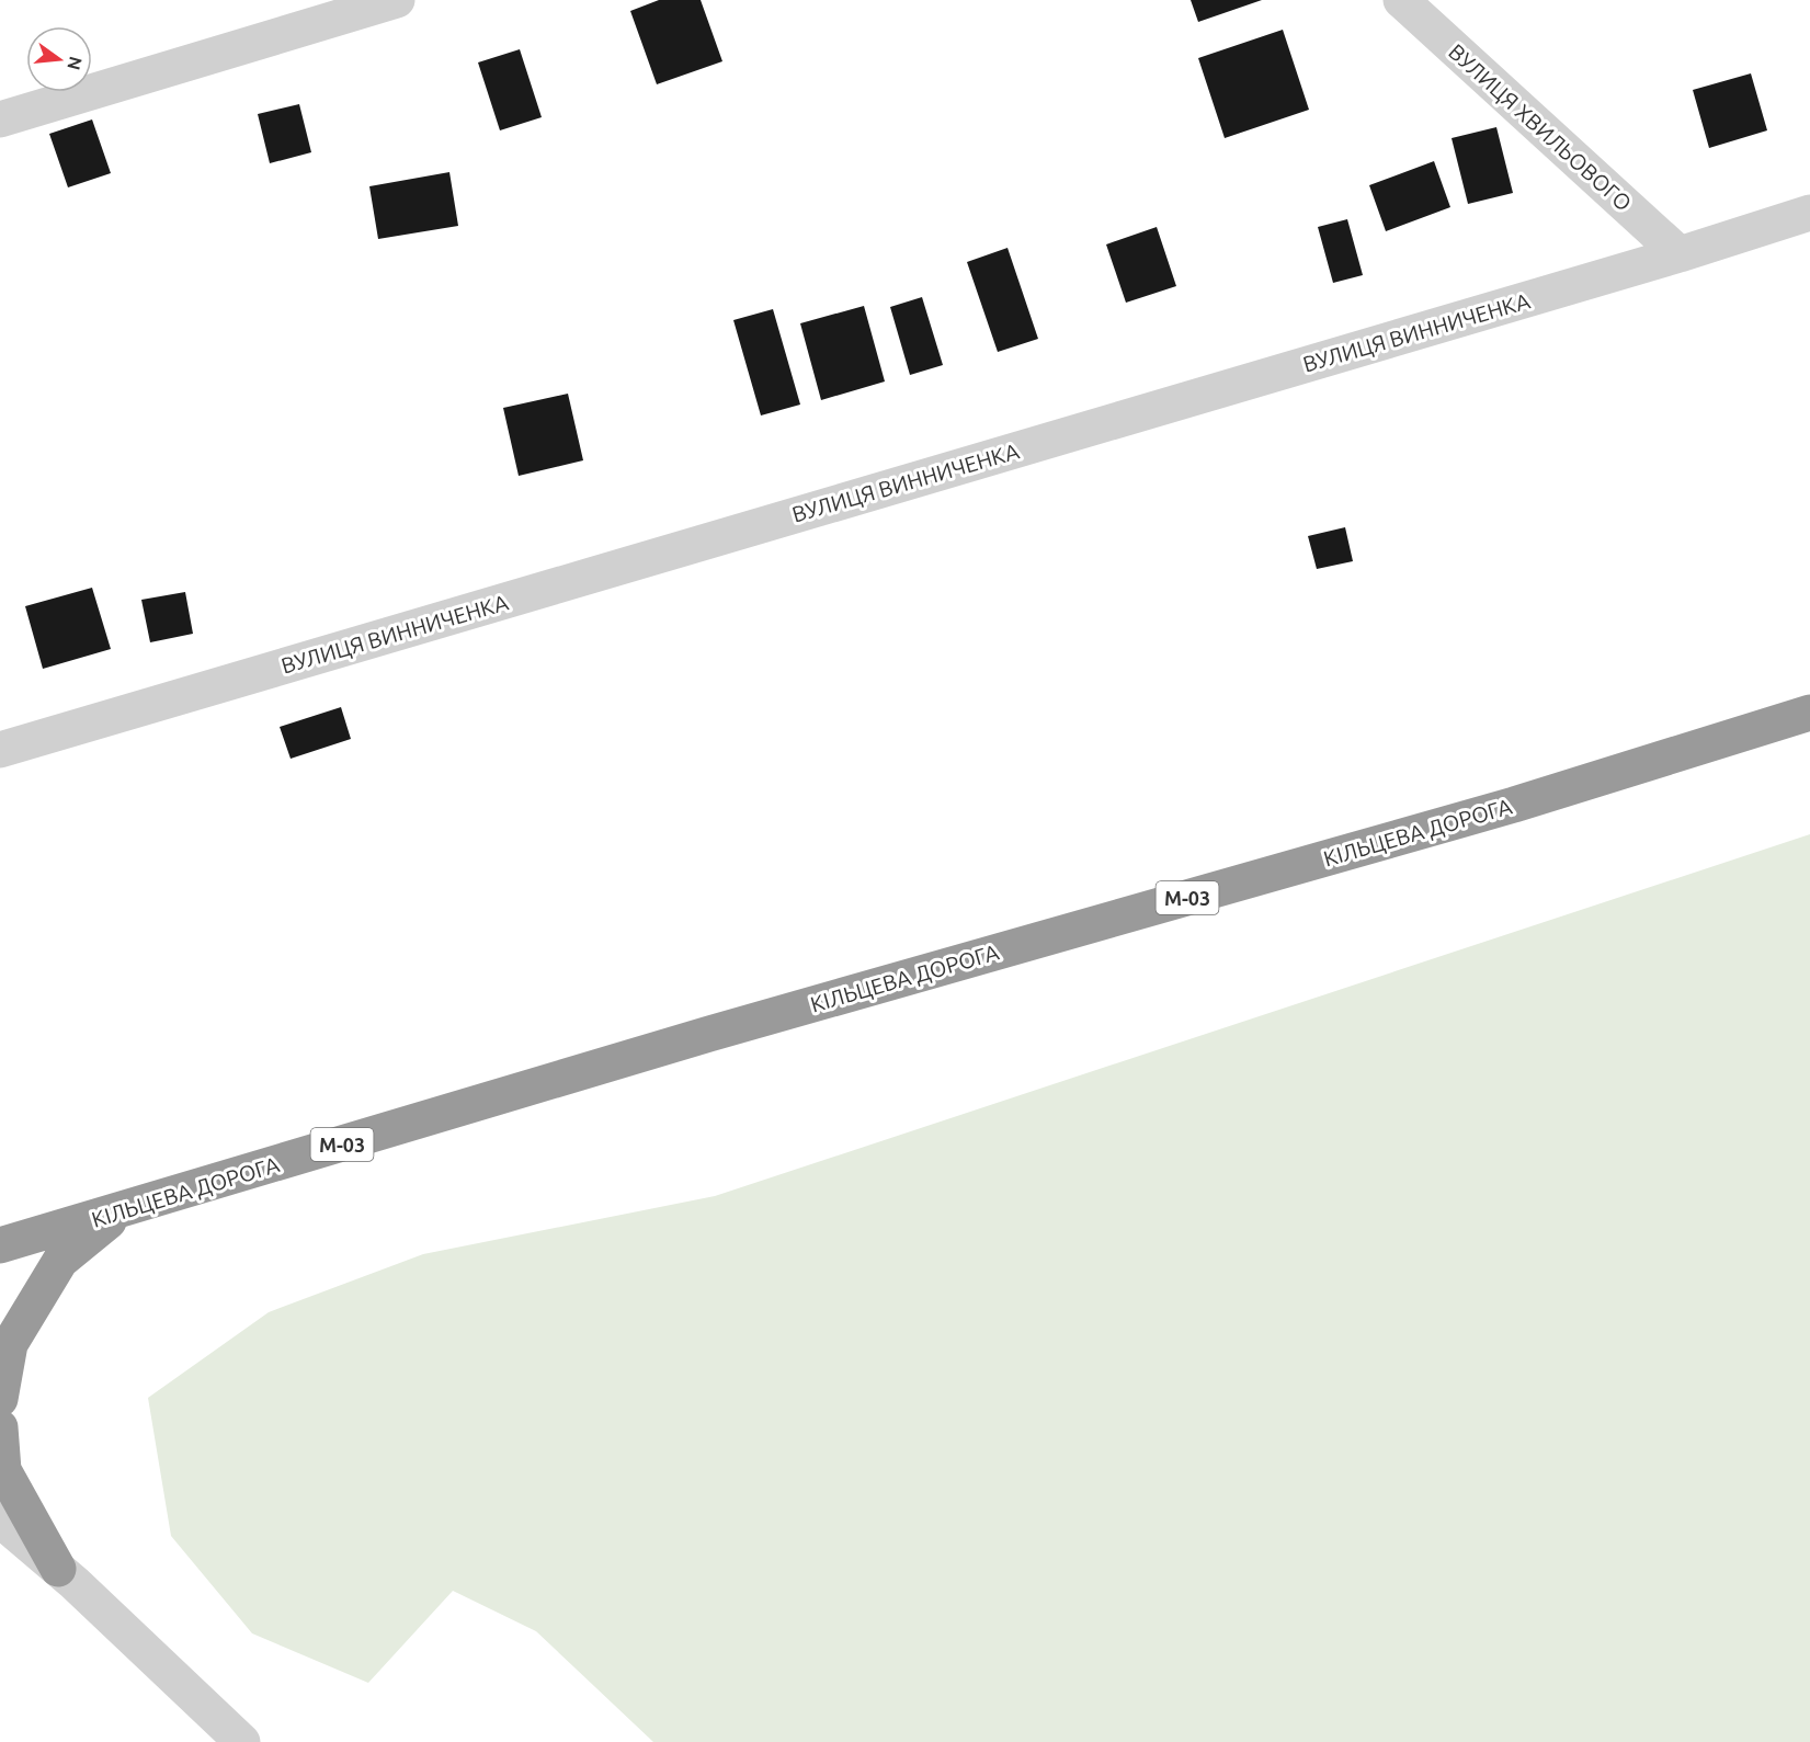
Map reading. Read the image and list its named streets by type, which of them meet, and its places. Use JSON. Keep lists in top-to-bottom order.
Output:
{
  "streets": {
    "highway": ["КІЛЬЦЕВА ДОРОГА", "М-03"],
    "street": ["ВУЛИЦЯ ХВИЛЬОВОГО", "ВУЛИЦЯ ВИННИЧЕНКА"]
  },
  "crossings": [
    ["ВУЛИЦЯ ХВИЛЬОВОГО", "ВУЛИЦЯ ВИННИЧЕНКА"]
  ],
  "north": "right"
}
